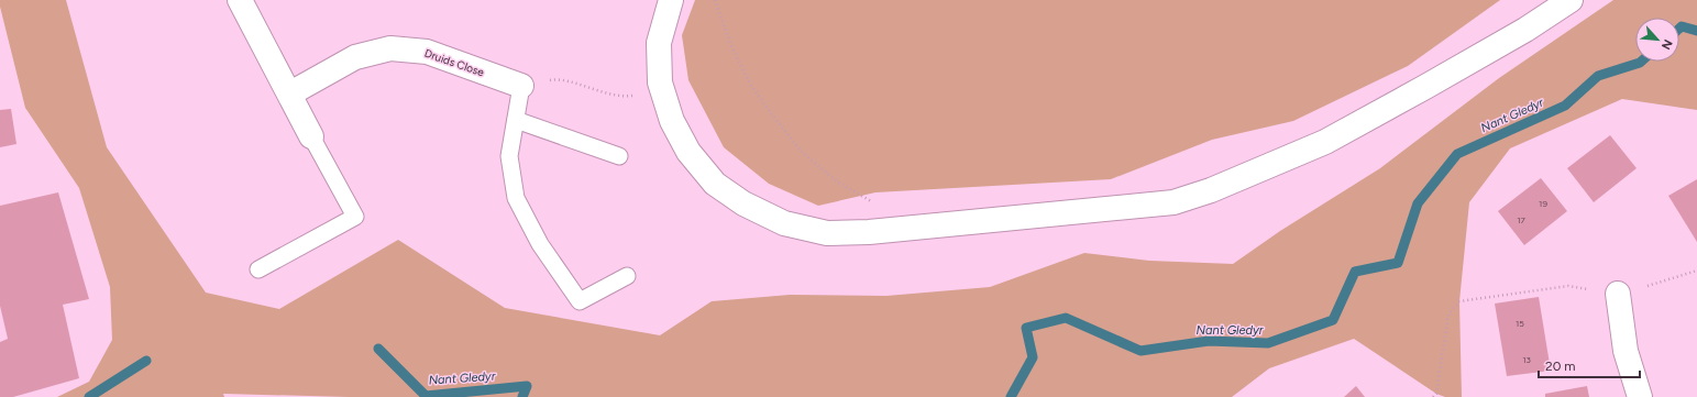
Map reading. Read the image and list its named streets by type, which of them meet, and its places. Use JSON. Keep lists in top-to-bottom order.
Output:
{
  "streets": {
    "street": ["Druids Close"]
  },
  "water": ["Nant Gledyr"],
  "house_numbers": [
    "19",
    "17",
    "15",
    "13"
  ],
  "scale_bar": "20 m",
  "north": "bottom right"
}
